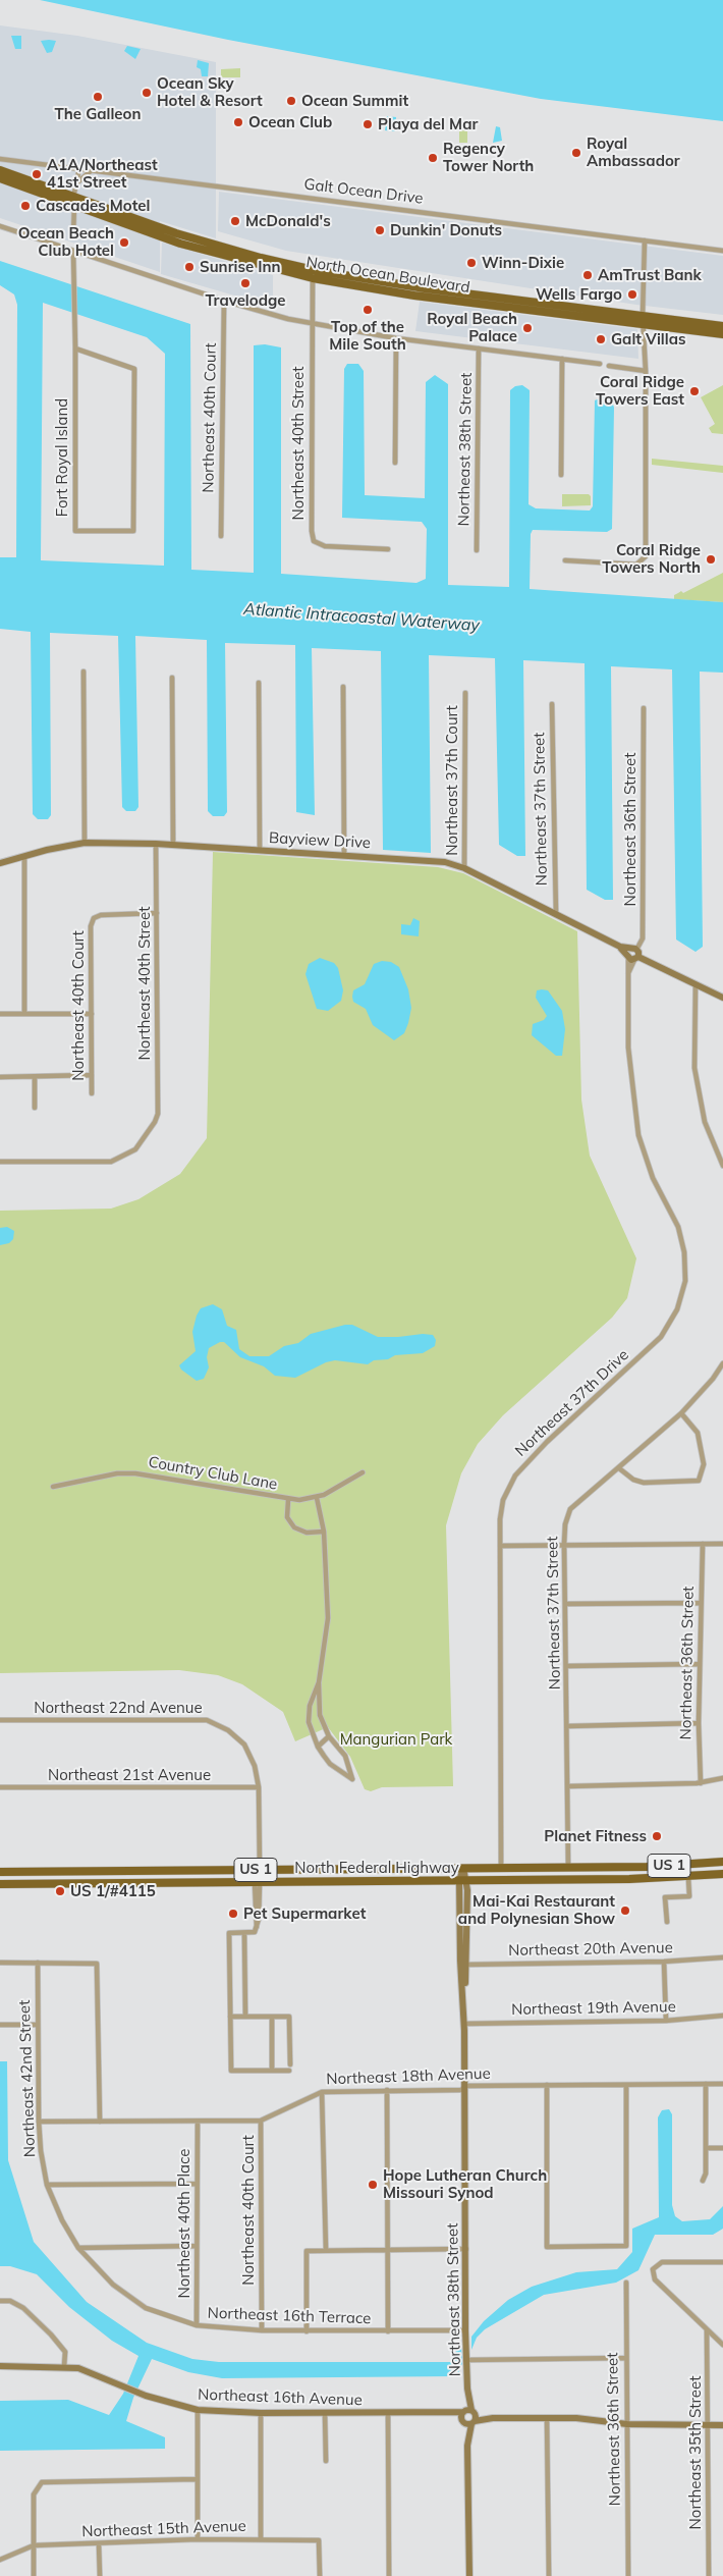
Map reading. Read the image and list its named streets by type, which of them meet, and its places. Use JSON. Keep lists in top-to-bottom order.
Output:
{
  "streets": {
    "main road": ["North Ocean Boulevard", "US 1", "North Federal Highway"],
    "street": [
      "Galt Ocean Drive",
      "Northeast 40th Court",
      "Northeast 40th Street",
      "Northeast 38th Street",
      "Fort Royal Island",
      "Northeast 37th Court",
      "Northeast 37th Street",
      "Northeast 36th Street",
      "Bayview Drive",
      "Northeast 37th Drive",
      "Country Club Lane",
      "Northeast 22nd Avenue",
      "Northeast 21st Avenue",
      "Northeast 20th Avenue",
      "Northeast 19th Avenue",
      "Northeast 18th Avenue",
      "Northeast 42nd Street",
      "Northeast 40th Place",
      "Northeast 16th Terrace",
      "Northeast 16th Avenue",
      "Northeast 35th Street",
      "Northeast 15th Avenue"
    ]
  },
  "crossings": [
    ["North Ocean Boulevard", "Northeast 40th Street"],
    ["Northeast 40th Court", "Northeast 40th Street"],
    ["Northeast 40th Court", "Northeast 18th Avenue"],
    ["Northeast 40th Court", "Northeast 16th Terrace"],
    ["Northeast 40th Street", "Bayview Drive"],
    ["Northeast 38th Street", "North Federal Highway"],
    ["Northeast 38th Street", "Northeast 20th Avenue"],
    ["Northeast 38th Street", "Northeast 19th Avenue"],
    ["Northeast 38th Street", "Northeast 18th Avenue"],
    ["Northeast 38th Street", "Northeast 16th Terrace"],
    ["Northeast 38th Street", "Northeast 16th Avenue"],
    ["Northeast 37th Court", "Bayview Drive"],
    ["Northeast 37th Street", "Bayview Drive"],
    ["Northeast 37th Street", "North Federal Highway"],
    ["Northeast 36th Street", "Bayview Drive"],
    ["Northeast 36th Street", "Northeast 37th Drive"],
    ["Northeast 36th Street", "Northeast 16th Avenue"],
    ["Bayview Drive", "Northeast 37th Drive"],
    ["Northeast 37th Drive", "North Federal Highway"],
    ["Northeast 22nd Avenue", "Northeast 21st Avenue"],
    ["Northeast 22nd Avenue", "North Federal Highway"],
    ["Northeast 18th Avenue", "Northeast 42nd Street"],
    ["Northeast 18th Avenue", "Northeast 40th Place"],
    ["Northeast 42nd Street", "Northeast 16th Terrace"],
    ["Northeast 40th Place", "Northeast 16th Terrace"],
    ["Northeast 16th Avenue", "Northeast 35th Street"]
  ],
  "water": ["Atlantic Intracoastal Waterway"],
  "parks": ["Mangurian Park"],
  "places": [
    "Ocean Sky Hotel & Resort",
    "The Galleon",
    "Ocean Summit",
    "Ocean Club",
    "Playa del Mar",
    "Royal Ambassador",
    "Regency Tower North",
    "A1A/Northeast 41st Street",
    "Cascades Motel",
    "McDonald's",
    "Dunkin' Donuts",
    "Ocean Beach Club Hotel",
    "Winn-Dixie",
    "Sunrise Inn",
    "AmTrust Bank",
    "Travelodge",
    "Wells Fargo",
    "Top of the Mile South",
    "Royal Beach Palace",
    "Galt Villas",
    "Coral Ridge Towers East",
    "Coral Ridge Towers North",
    "Planet Fitness",
    "US 1/#4115",
    "Mai-Kai Restaurant and Polynesian Show",
    "Pet Supermarket",
    "Hope Lutheran Church Missouri Synod"
  ]
}
